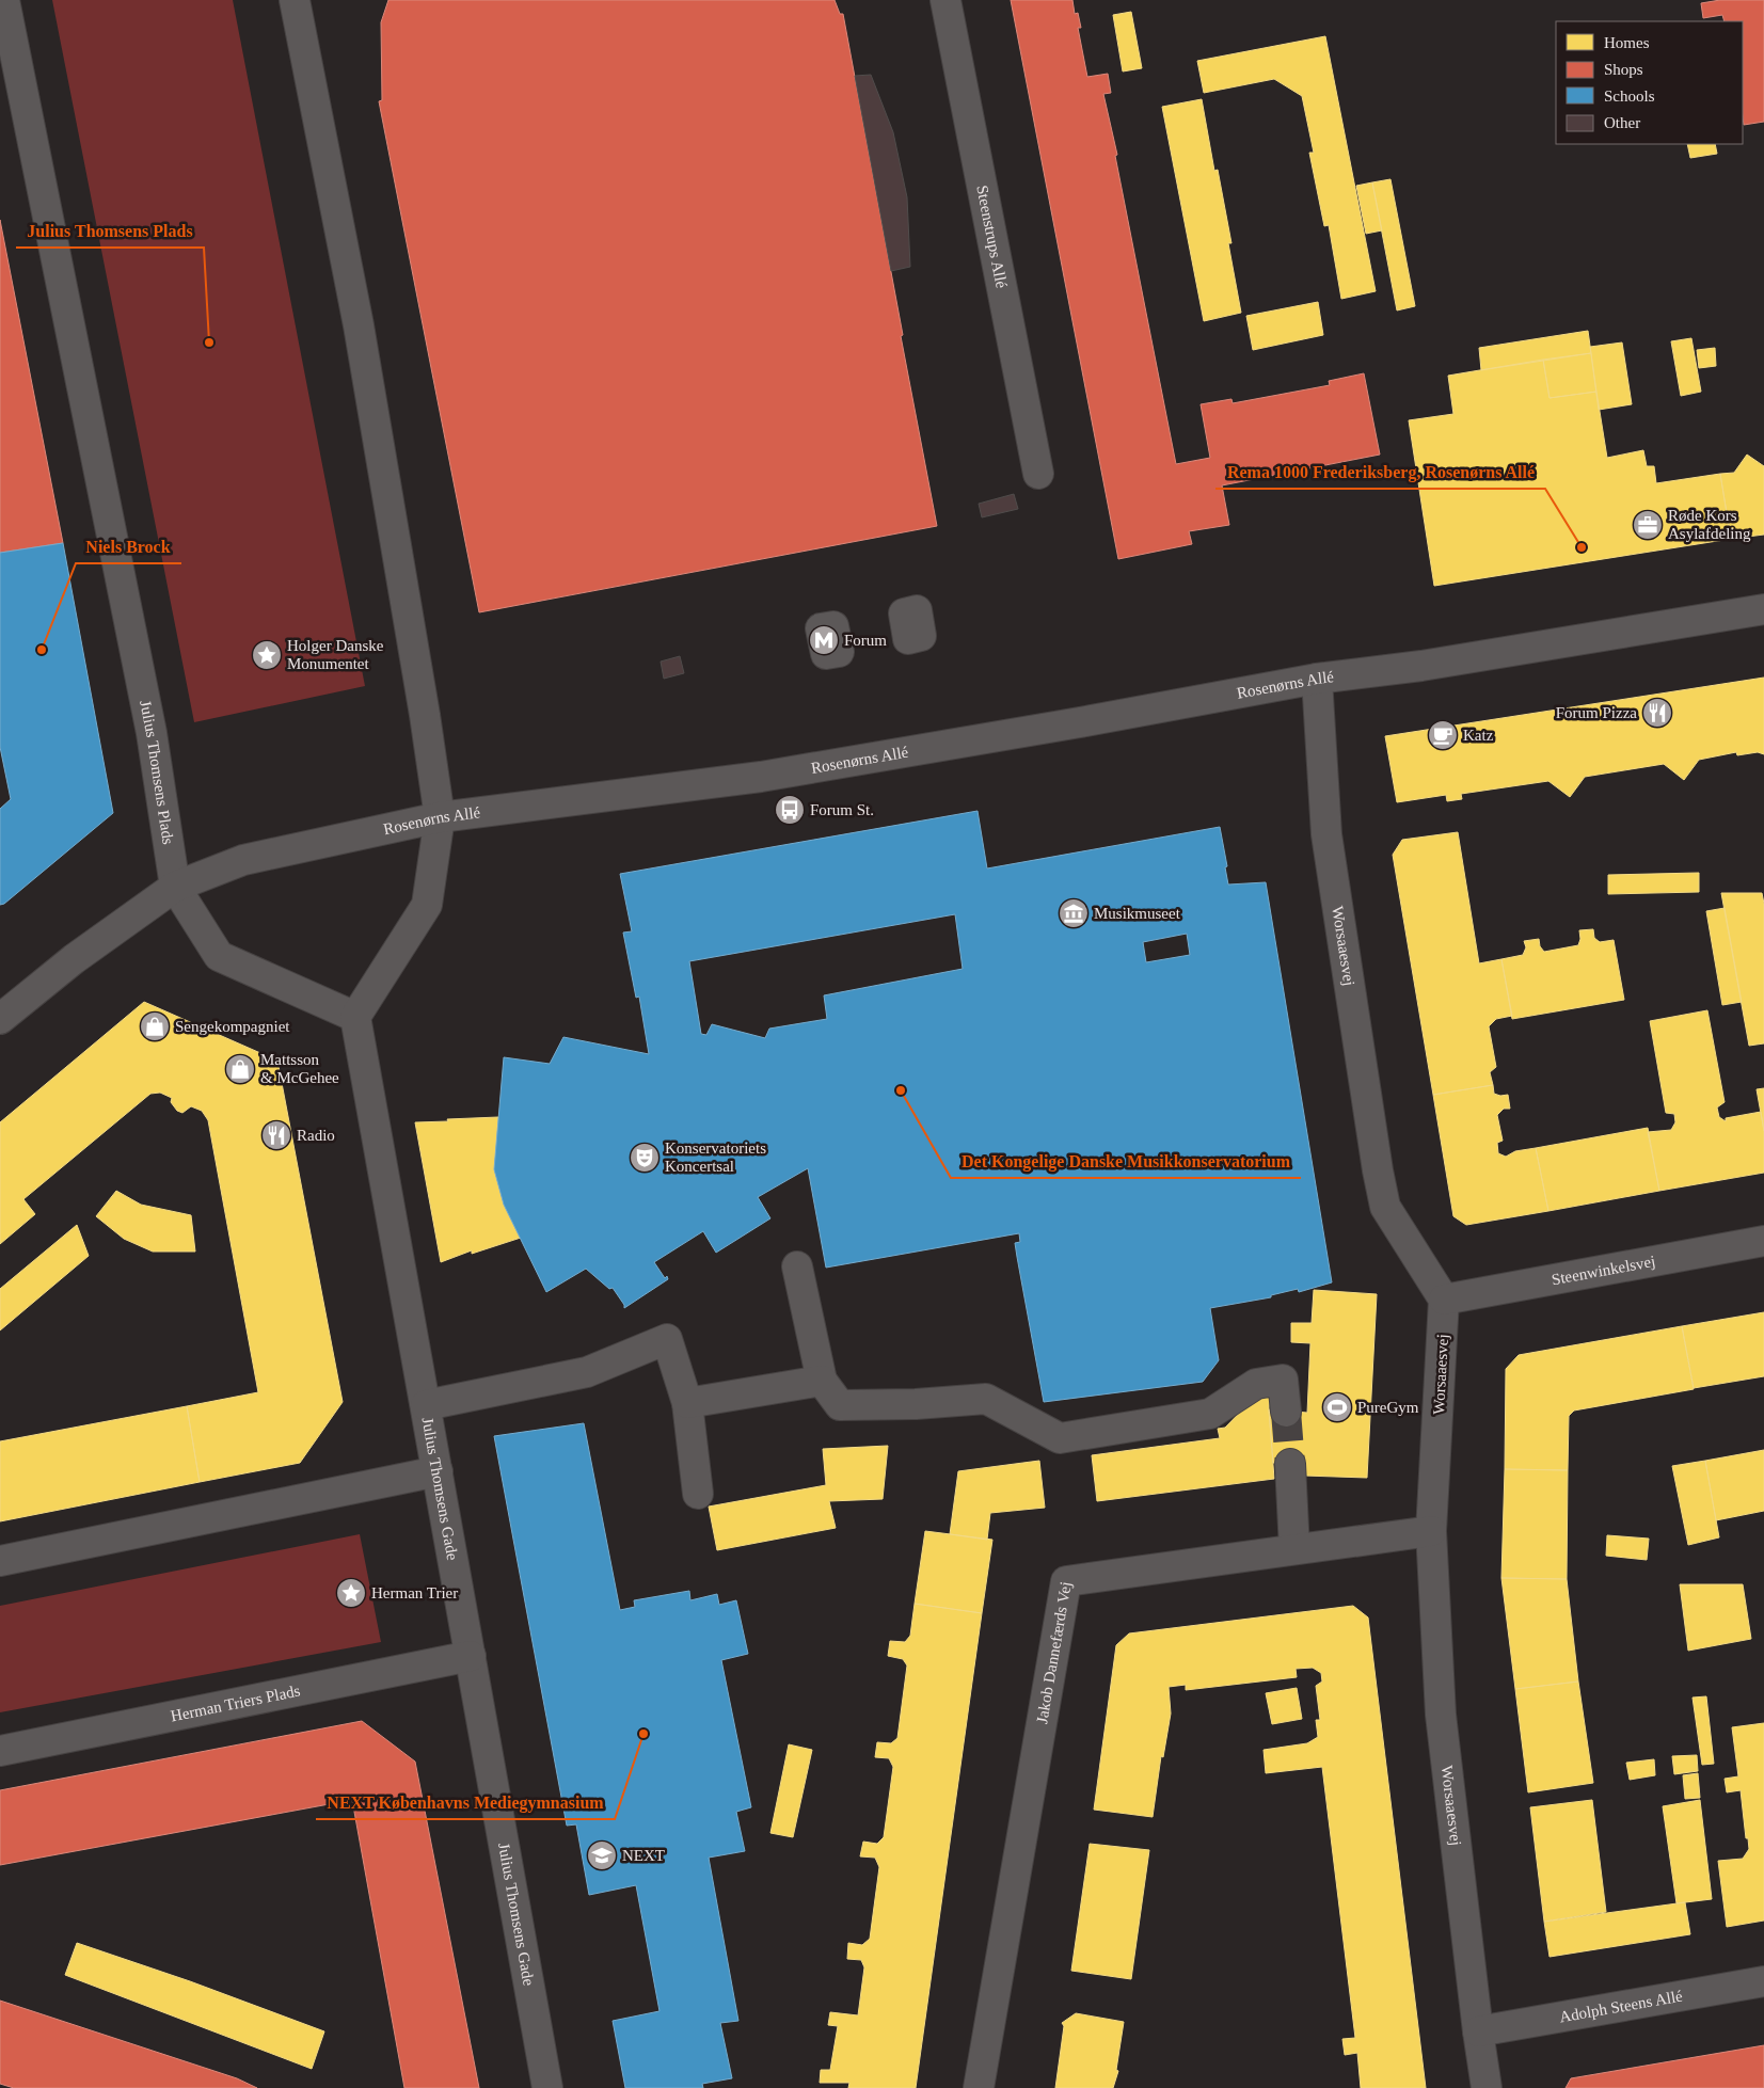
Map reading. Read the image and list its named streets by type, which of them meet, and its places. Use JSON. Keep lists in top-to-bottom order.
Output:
{
  "streets": {
    "street": [
      "Steenstrups Allé",
      "Rosenørns Allé",
      "Julius Thomsens Plads",
      "Worsaaesvej",
      "Steenwinkelsvej",
      "Julius Thomsens Gade",
      "Jakob Dannefærds Vej",
      "Herman Triers Plads",
      "Adolph Steens Allé"
    ]
  },
  "crossings": [
    ["Rosenørns Allé", "Julius Thomsens Plads"],
    ["Rosenørns Allé", "Worsaaesvej"],
    ["Worsaaesvej", "Steenwinkelsvej"],
    ["Worsaaesvej", "Jakob Dannefærds Vej"],
    ["Worsaaesvej", "Adolph Steens Allé"],
    ["Julius Thomsens Gade", "Herman Triers Plads"]
  ],
  "places": {
    "other": [
      "Julius Thomsens Plads",
      "Rema 1000 Frederiksberg, Rosenørns Allé",
      "Niels Brock",
      "Det Kongelige Danske Musikkonservatorium",
      "NEXT Københavns Mediegymnasium"
    ],
    "office": ["Røde Kors Asylafdeling"],
    "metro station": ["Forum"],
    "place": ["Holger Danske Monumentet", "Herman Trier"],
    "restaurant": ["Forum Pizza", "Radio"],
    "cafe": ["Katz"],
    "bus stop": ["Forum St."],
    "museum": ["Musikmuseet"],
    "shop": ["Sengekompagniet", "Mattsson & McGehee"],
    "theatre": ["Konservatoriets Koncertsal"],
    "sports": ["PureGym"],
    "school or university": ["NEXT"]
  },
  "legend": [
    "Homes",
    "Shops",
    "Schools",
    "Other"
  ]
}
